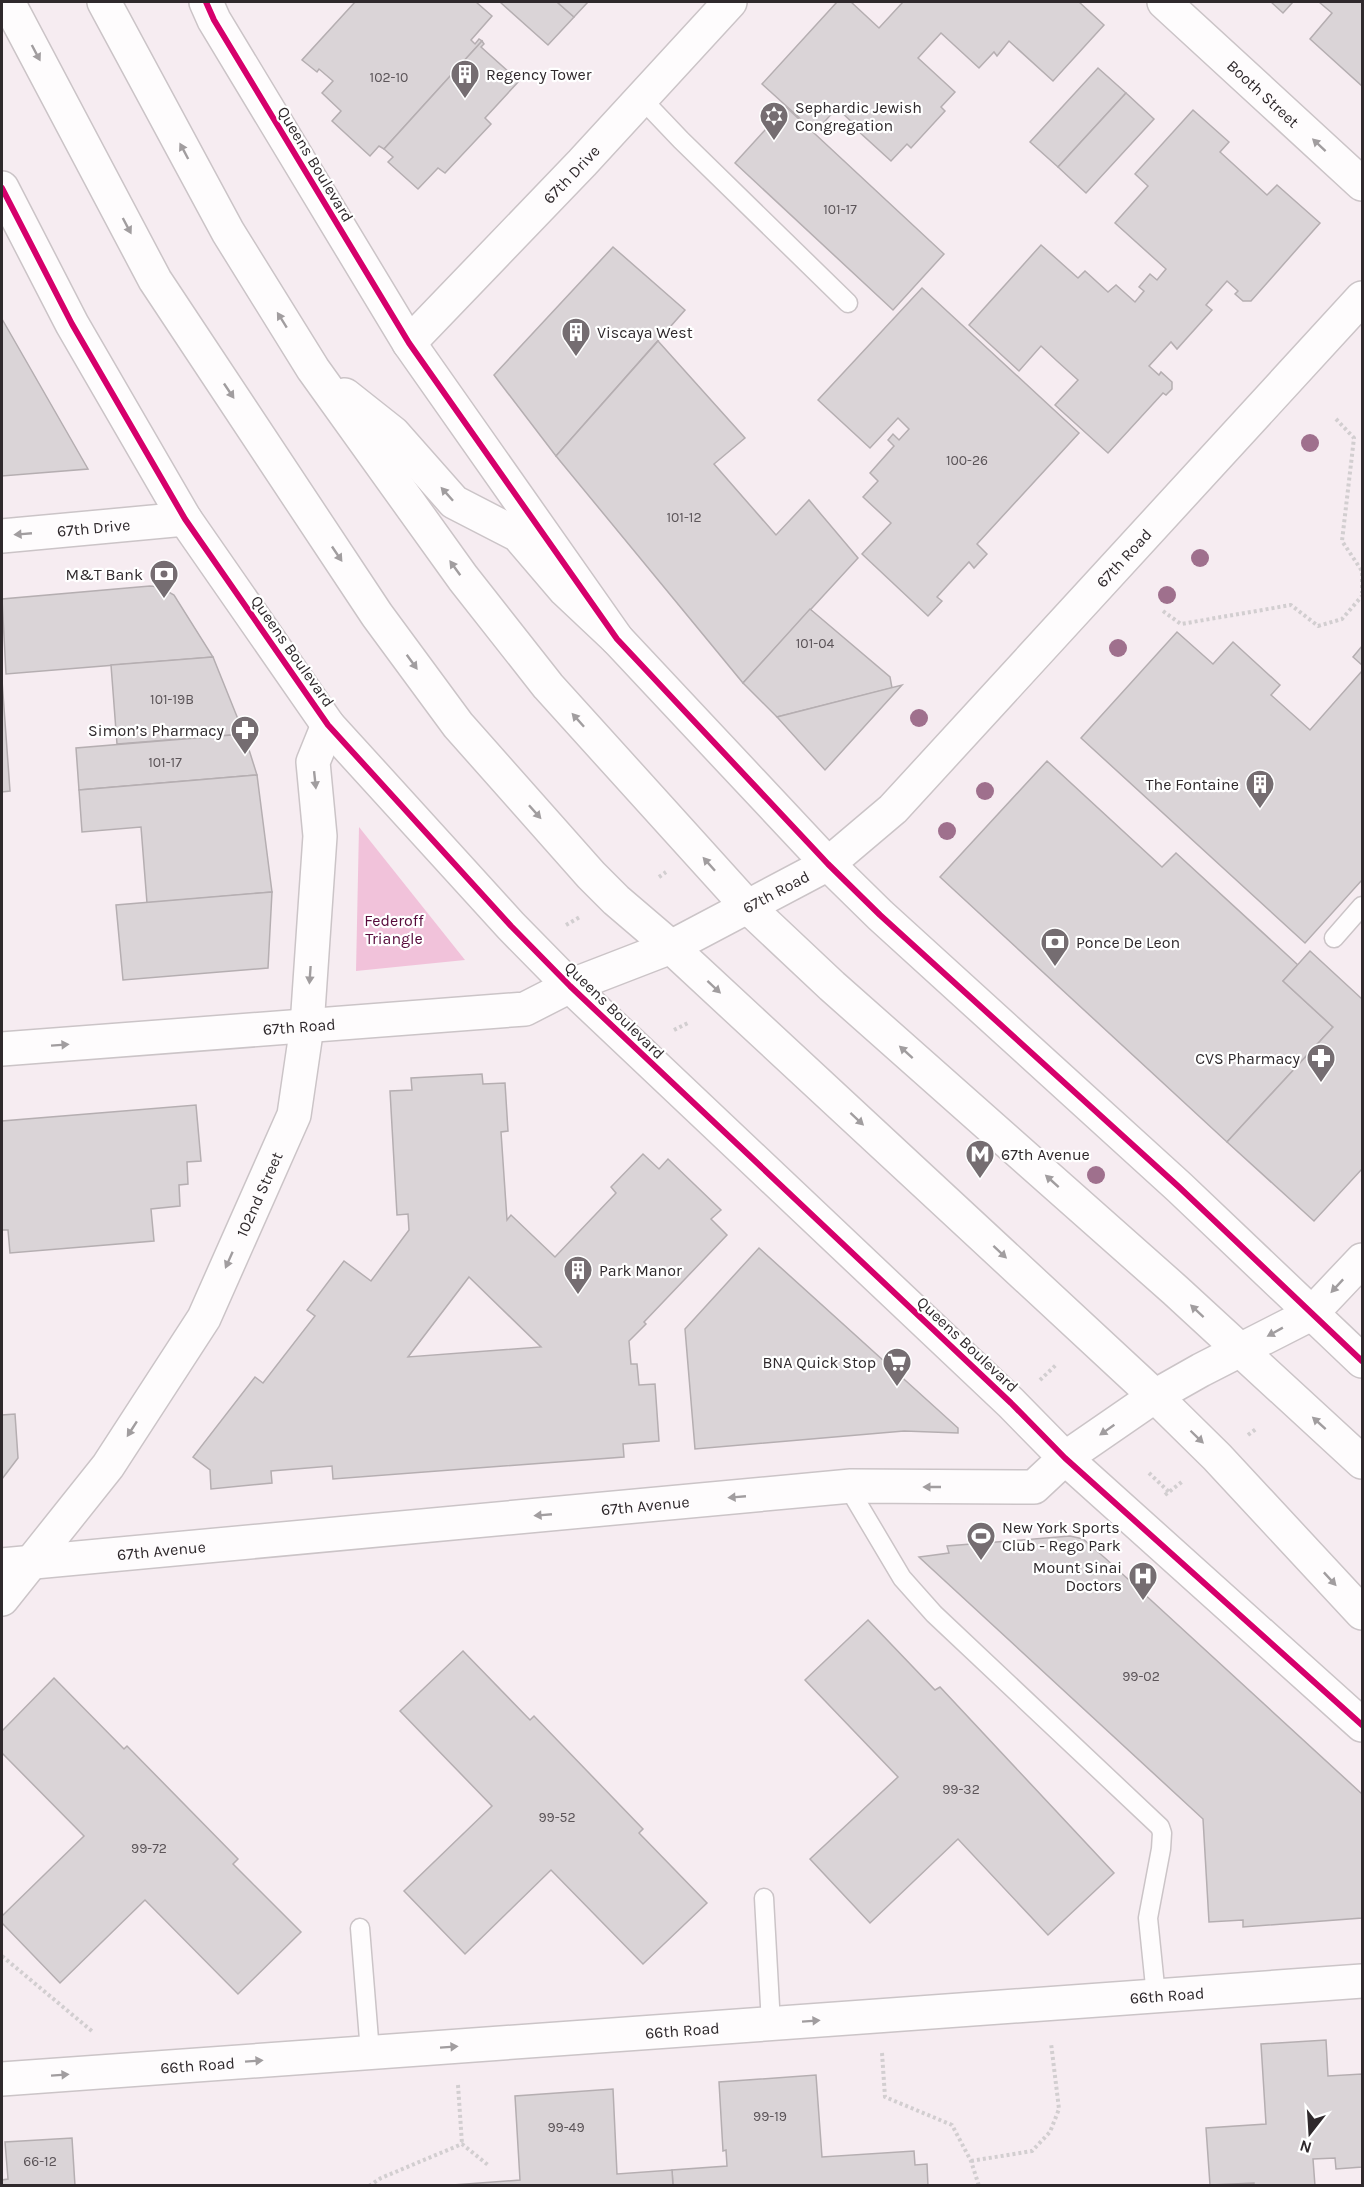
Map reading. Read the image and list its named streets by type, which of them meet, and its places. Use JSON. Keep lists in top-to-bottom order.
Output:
{
  "streets": {
    "street": [
      "Booth Street",
      "Queens Boulevard",
      "67th Drive",
      "67th Road",
      "102nd Street",
      "67th Avenue",
      "66th Road"
    ]
  },
  "crossings": [
    ["Queens Boulevard", "67th Drive"],
    ["Queens Boulevard", "67th Road"],
    ["Queens Boulevard", "102nd Street"],
    ["Queens Boulevard", "67th Avenue"],
    ["67th Road", "102nd Street"],
    ["102nd Street", "67th Avenue"]
  ],
  "one_way": [
    "Booth Street",
    "102nd Street",
    "67th Avenue",
    "66th Road"
  ],
  "parks": ["Federoff Triangle"],
  "places": {
    "building": [
      "Regency Tower",
      "Viscaya West",
      "The Fontaine",
      "Park Manor"
    ],
    "synagogue": ["Sephardic Jewish Congregation"],
    "bank": ["M&T Bank", "Ponce De Leon"],
    "pharmacy": ["Simon’s Pharmacy", "CVS Pharmacy"],
    "metro station": ["67th Avenue"],
    "supermarket": ["BNA Quick Stop"],
    "sports": ["New York Sports Club - Rego Park"],
    "hospital": ["Mount Sinai Doctors"]
  },
  "house_numbers": [
    "102-10",
    "101-17",
    "100-26",
    "101-12",
    "101-04",
    "101-19B",
    "101-17",
    "99-02",
    "99-32",
    "99-52",
    "99-72",
    "99-19",
    "99-49",
    "66-12"
  ],
  "north": "bottom"
}
